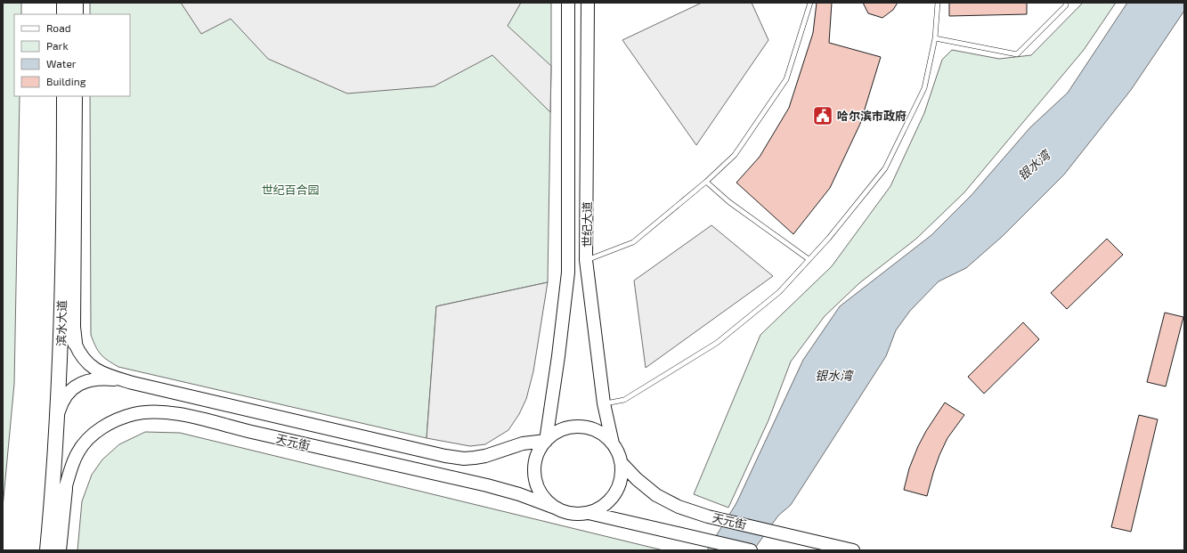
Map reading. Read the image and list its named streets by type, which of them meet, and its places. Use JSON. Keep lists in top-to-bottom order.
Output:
{
  "streets": {
    "main road": ["世纪大道", "滨水大道", "天元街"]
  },
  "crossings": [
    ["世纪大道", "天元街"],
    ["滨水大道", "天元街"]
  ],
  "water": ["银水湾"],
  "parks": ["世纪百合园"],
  "places": {
    "public building": ["哈尔滨市政府"]
  },
  "legend": [
    "Road",
    "Park",
    "Water",
    "Building"
  ]
}
